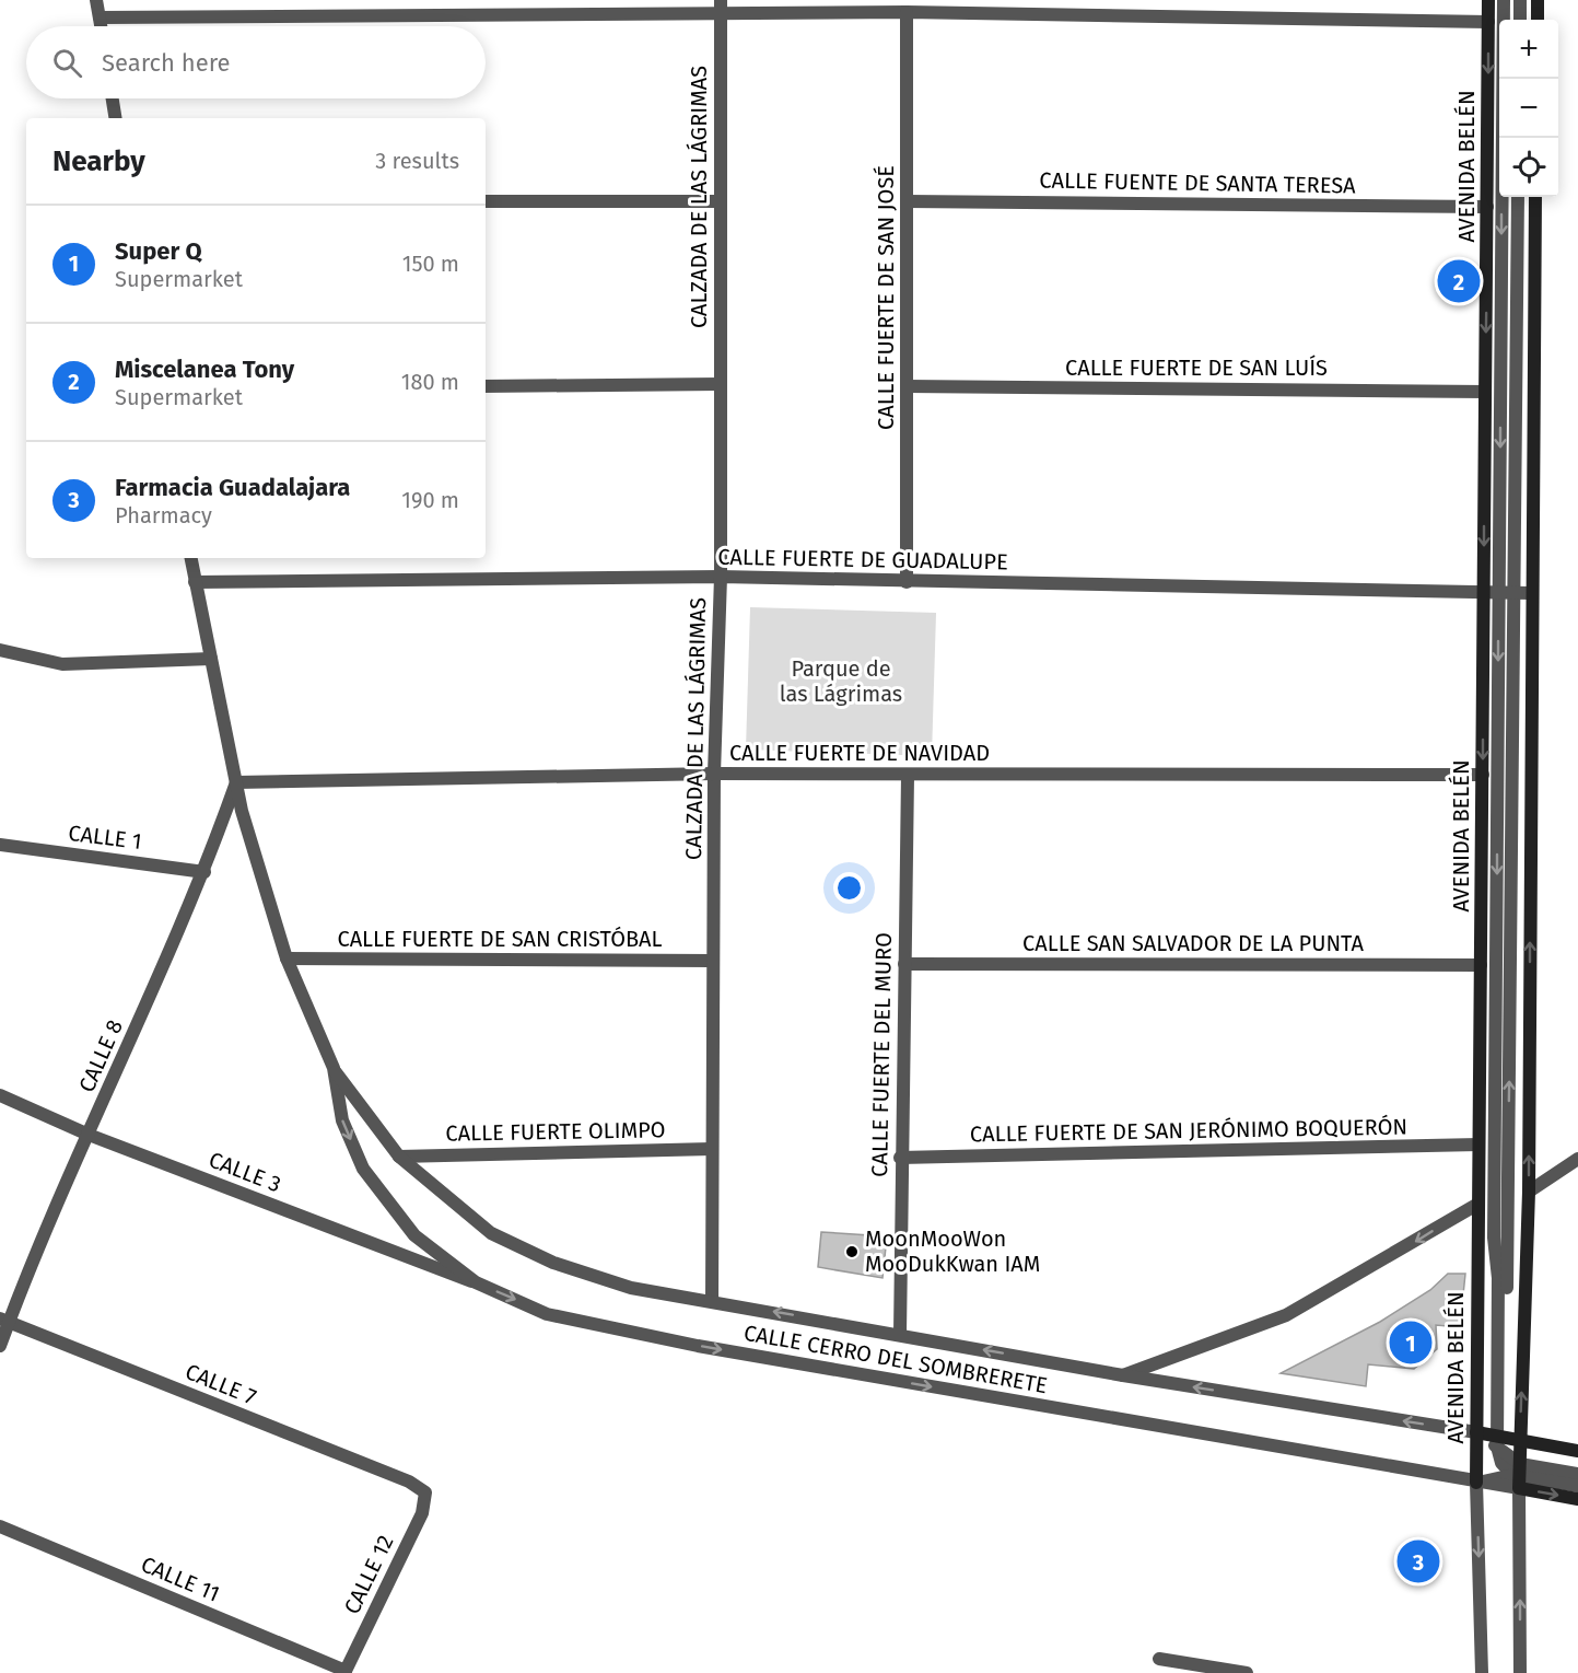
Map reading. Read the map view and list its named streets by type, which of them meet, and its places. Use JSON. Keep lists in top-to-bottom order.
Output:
{
  "streets": {
    "main road": ["AVENIDA BELÉN", "CALLE CERRO DEL SOMBRERETE"],
    "street": [
      "CALLE FUENTE DE SANTA TERESA",
      "CALZADA DE LAS LÁGRIMAS",
      "CALLE FUERTE DE SAN JOSÉ",
      "CALLE FUERTE DE SAN LUÍS",
      "CALLE FUERTE DE GUADALUPE",
      "CALLE FUERTE DE NAVIDAD",
      "CALLE 1",
      "CALLE FUERTE DE SAN CRISTÓBAL",
      "CALLE SAN SALVADOR DE LA PUNTA",
      "CALLE FUERTE DEL MURO",
      "CALLE 8",
      "CALLE FUERTE DE SAN JERÓNIMO BOQUERÓN",
      "CALLE FUERTE OLIMPO",
      "CALLE 3",
      "CALLE 7",
      "CALLE 12",
      "CALLE 11"
    ]
  },
  "crossings": [
    ["AVENIDA BELÉN", "CALLE FUENTE DE SANTA TERESA"],
    ["AVENIDA BELÉN", "CALLE FUERTE DE SAN LUÍS"],
    ["AVENIDA BELÉN", "CALLE FUERTE DE GUADALUPE"],
    ["AVENIDA BELÉN", "CALLE FUERTE DE NAVIDAD"],
    ["AVENIDA BELÉN", "CALLE SAN SALVADOR DE LA PUNTA"],
    ["AVENIDA BELÉN", "CALLE FUERTE DE SAN JERÓNIMO BOQUERÓN"],
    ["AVENIDA BELÉN", "CALLE CERRO DEL SOMBRERETE"],
    ["CALLE FUENTE DE SANTA TERESA", "CALLE FUERTE DE SAN JOSÉ"],
    ["CALZADA DE LAS LÁGRIMAS", "CALLE FUERTE DE GUADALUPE"],
    ["CALZADA DE LAS LÁGRIMAS", "CALLE FUERTE DE NAVIDAD"],
    ["CALZADA DE LAS LÁGRIMAS", "CALLE FUERTE DE SAN CRISTÓBAL"],
    ["CALZADA DE LAS LÁGRIMAS", "CALLE FUERTE OLIMPO"],
    ["CALZADA DE LAS LÁGRIMAS", "CALLE CERRO DEL SOMBRERETE"],
    ["CALLE FUERTE DE SAN JOSÉ", "CALLE FUERTE DE SAN LUÍS"],
    ["CALLE FUERTE DE SAN JOSÉ", "CALLE FUERTE DE GUADALUPE"],
    ["CALLE FUERTE DE GUADALUPE", "CALLE CERRO DEL SOMBRERETE"],
    ["CALLE FUERTE DE NAVIDAD", "CALLE FUERTE DEL MURO"],
    ["CALLE FUERTE DE NAVIDAD", "CALLE 8"],
    ["CALLE FUERTE DE NAVIDAD", "CALLE CERRO DEL SOMBRERETE"],
    ["CALLE 1", "CALLE 8"],
    ["CALLE FUERTE DE SAN CRISTÓBAL", "CALLE CERRO DEL SOMBRERETE"],
    ["CALLE SAN SALVADOR DE LA PUNTA", "CALLE FUERTE DEL MURO"],
    ["CALLE FUERTE DEL MURO", "CALLE FUERTE DE SAN JERÓNIMO BOQUERÓN"],
    ["CALLE FUERTE DEL MURO", "CALLE CERRO DEL SOMBRERETE"],
    ["CALLE 8", "CALLE 3"],
    ["CALLE 8", "CALLE CERRO DEL SOMBRERETE"],
    ["CALLE 8", "CALLE 7"],
    ["CALLE FUERTE OLIMPO", "CALLE CERRO DEL SOMBRERETE"],
    ["CALLE 3", "CALLE CERRO DEL SOMBRERETE"],
    ["CALLE 7", "CALLE 12"],
    ["CALLE 12", "CALLE 11"]
  ],
  "parks": ["Parque de las Lágrimas"],
  "places": ["MoonMooWon MooDukKwan IAM"],
  "page": {
    "map_buttons": ["+", "−"],
    "search": "Search here",
    "heading": ["Nearby", "3 results"],
    "list": [
      {
        "mark": "1",
        "name": "Super Q",
        "note": "Supermarket",
        "value": "150 m"
      },
      {
        "mark": "2",
        "name": "Miscelanea Tony",
        "note": "Supermarket",
        "value": "180 m"
      },
      {
        "mark": "3",
        "name": "Farmacia Guadalajara",
        "note": "Pharmacy",
        "value": "190 m"
      }
    ],
    "pins": ["2", "1", "3"]
  }
}
